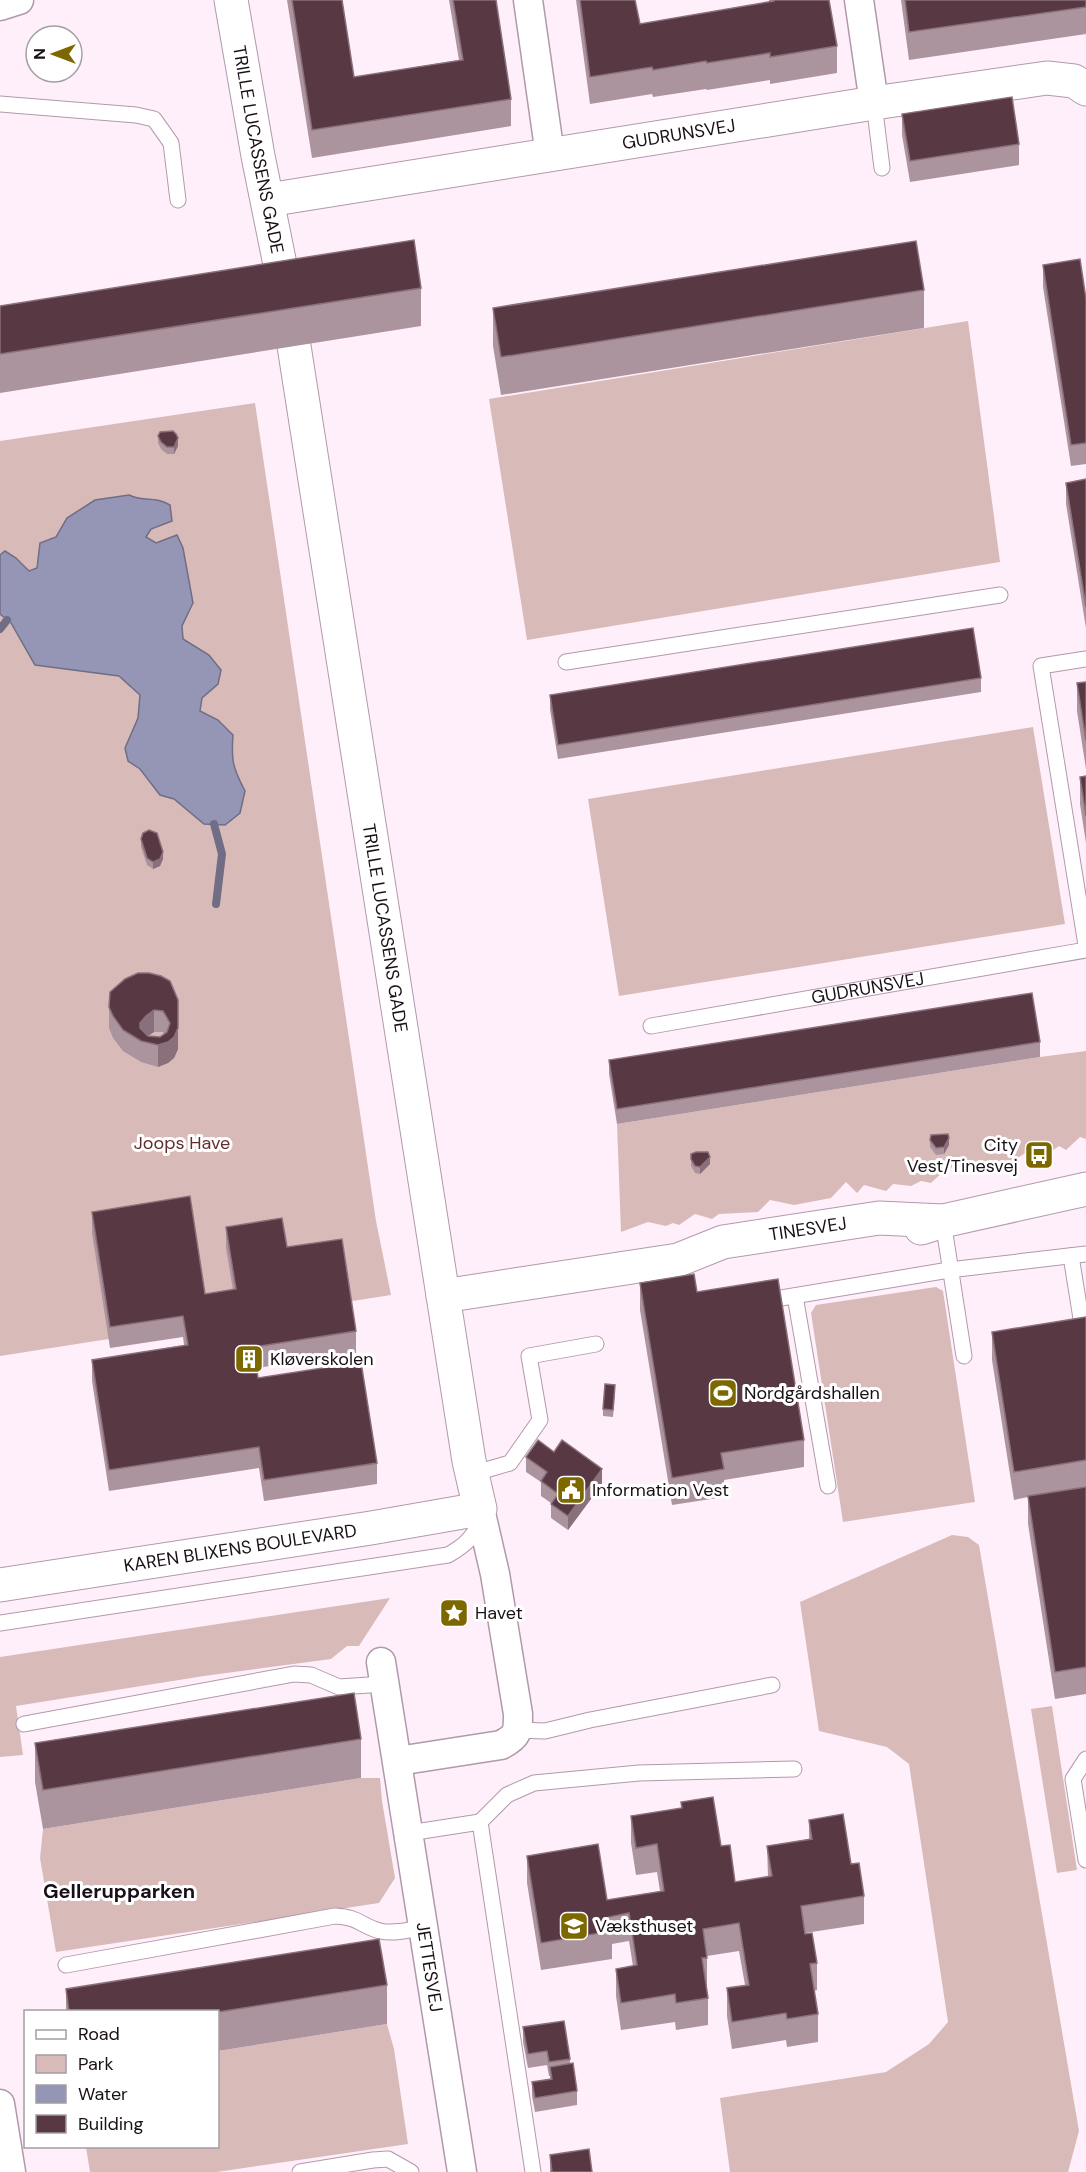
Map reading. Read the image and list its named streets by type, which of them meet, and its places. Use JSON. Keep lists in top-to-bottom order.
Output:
{
  "streets": {
    "street": [
      "GUDRUNSVEJ",
      "TRILLE LUCASSENS GADE",
      "TINESVEJ",
      "KAREN BLIXENS BOULEVARD",
      "JETTESVEJ"
    ]
  },
  "crossings": [
    ["GUDRUNSVEJ", "TRILLE LUCASSENS GADE"],
    ["TRILLE LUCASSENS GADE", "TINESVEJ"],
    ["TRILLE LUCASSENS GADE", "KAREN BLIXENS BOULEVARD"]
  ],
  "districts": ["Gellerupparken"],
  "parks": ["Joops Have"],
  "places": {
    "bus stop": ["City Vest/Tinesvej"],
    "building": ["Kløverskolen"],
    "sports": ["Nordgårdshallen"],
    "public building": ["Information Vest"],
    "place": ["Havet"],
    "school or university": ["Væksthuset"]
  },
  "legend": [
    "Road",
    "Park",
    "Water",
    "Building"
  ],
  "north": "left"
}
